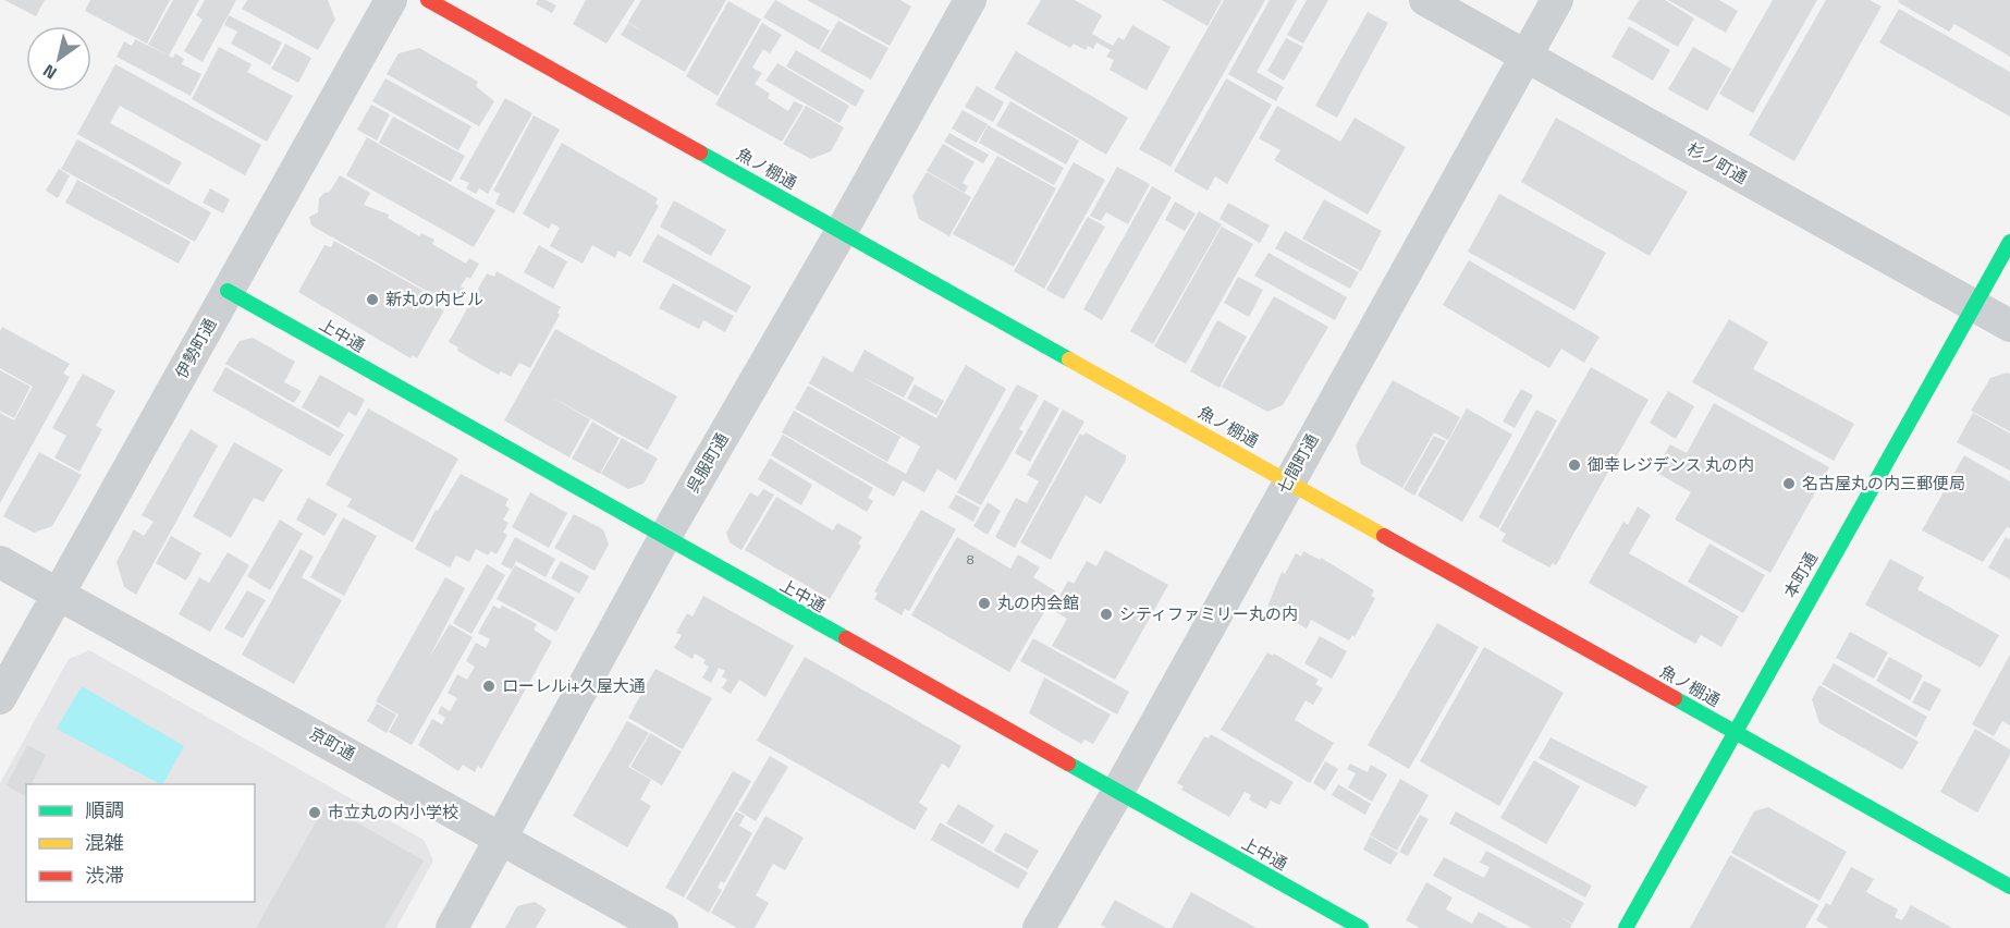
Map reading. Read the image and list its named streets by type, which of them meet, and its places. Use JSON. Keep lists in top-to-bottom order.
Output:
{
  "streets": {
    "street": [
      "杉ノ町通",
      "魚ノ棚通",
      "上中通",
      "伊勢町通",
      "呉服町通",
      "七間町通",
      "本町通",
      "京町通"
    ]
  },
  "crossings": [
    ["杉ノ町通", "七間町通"],
    ["杉ノ町通", "本町通"],
    ["魚ノ棚通", "呉服町通"],
    ["魚ノ棚通", "七間町通"],
    ["魚ノ棚通", "本町通"],
    ["上中通", "伊勢町通"],
    ["上中通", "呉服町通"],
    ["上中通", "七間町通"],
    ["伊勢町通", "京町通"],
    ["呉服町通", "京町通"]
  ],
  "places": [
    "新丸の内ビル",
    "御幸レジデンス 丸の内",
    "名古屋丸の内三郵便局",
    "丸の内会館",
    "シティファミリー丸の内",
    "ローレルi+久屋大通",
    "市立丸の内小学校"
  ],
  "house_numbers": ["8"],
  "legend": ["順調", "混雑", "渋滞"],
  "north": "bottom left"
}
